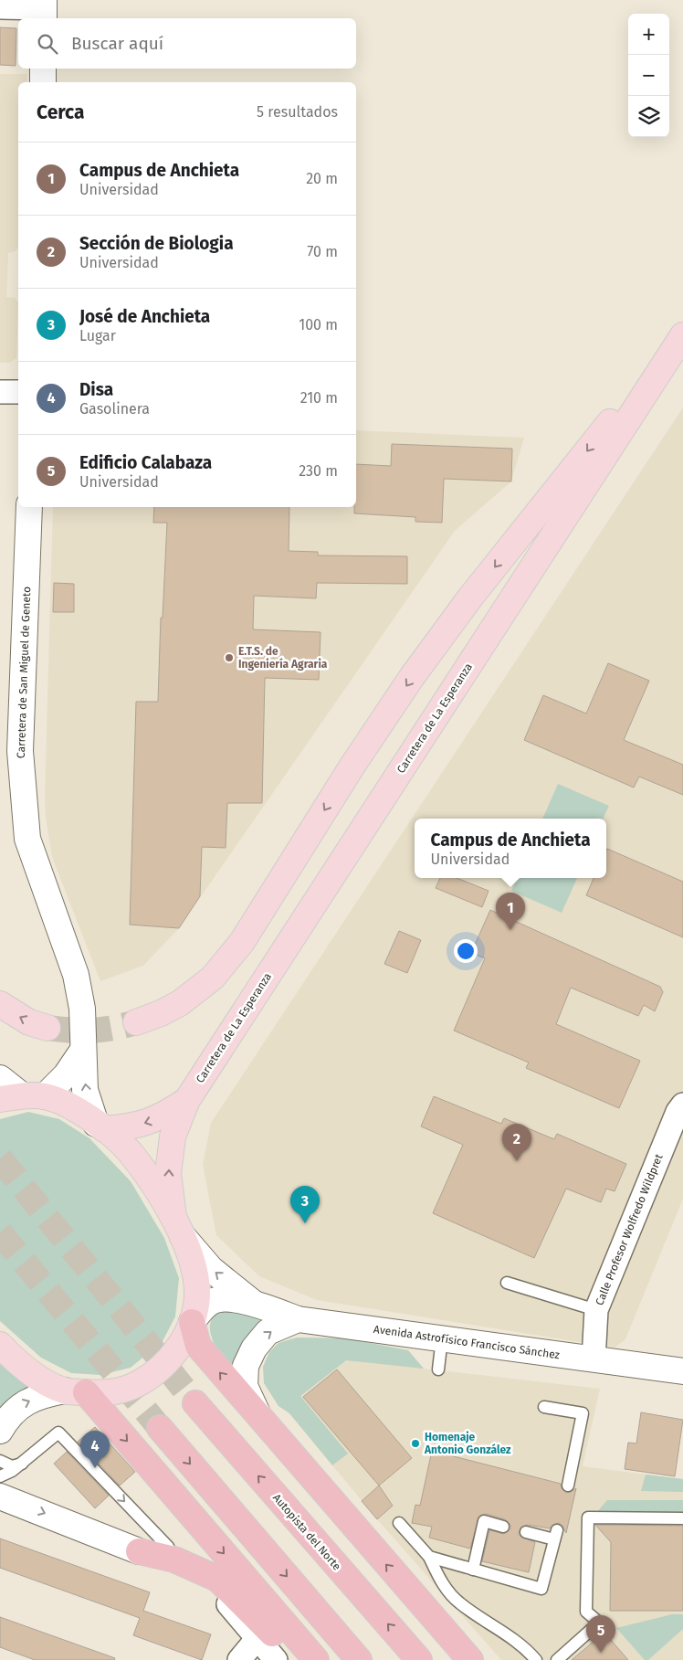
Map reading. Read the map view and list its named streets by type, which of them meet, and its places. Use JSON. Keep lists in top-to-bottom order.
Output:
{
  "streets": {
    "highway": ["Autopista del Norte"],
    "main road": ["Carretera de San Miguel de Geneto", "Carretera de La Esperanza", "Avenida Astrofísico Francisco Sánchez"],
    "street": ["Calle Profesor Wolfredo Wildpret"]
  },
  "crossings": [
    ["Carretera de San Miguel de Geneto", "Carretera de La Esperanza"],
    ["Carretera de La Esperanza", "Avenida Astrofísico Francisco Sánchez"],
    ["Calle Profesor Wolfredo Wildpret", "Avenida Astrofísico Francisco Sánchez"]
  ],
  "places": ["E.T.S. de Ingeniería Agraria", "Homenaje Antonio González"],
  "page": {
    "map_buttons": ["+", "−"],
    "search": "Buscar aquí",
    "heading": ["Cerca", "5 resultados"],
    "list": [
      {
        "mark": "1",
        "name": "Campus de Anchieta",
        "note": "Universidad",
        "value": "20 m"
      },
      {
        "mark": "2",
        "name": "Sección de Biologia",
        "note": "Universidad",
        "value": "70 m"
      },
      {
        "mark": "3",
        "name": "José de Anchieta",
        "note": "Lugar",
        "value": "100 m"
      },
      {
        "mark": "4",
        "name": "Disa",
        "note": "Gasolinera",
        "value": "210 m"
      },
      {
        "mark": "5",
        "name": "Edificio Calabaza",
        "note": "Universidad",
        "value": "230 m"
      }
    ],
    "popup": ["Campus de Anchieta", "Universidad"],
    "pins": [
      "1",
      "2",
      "3",
      "4",
      "5"
    ]
  }
}
